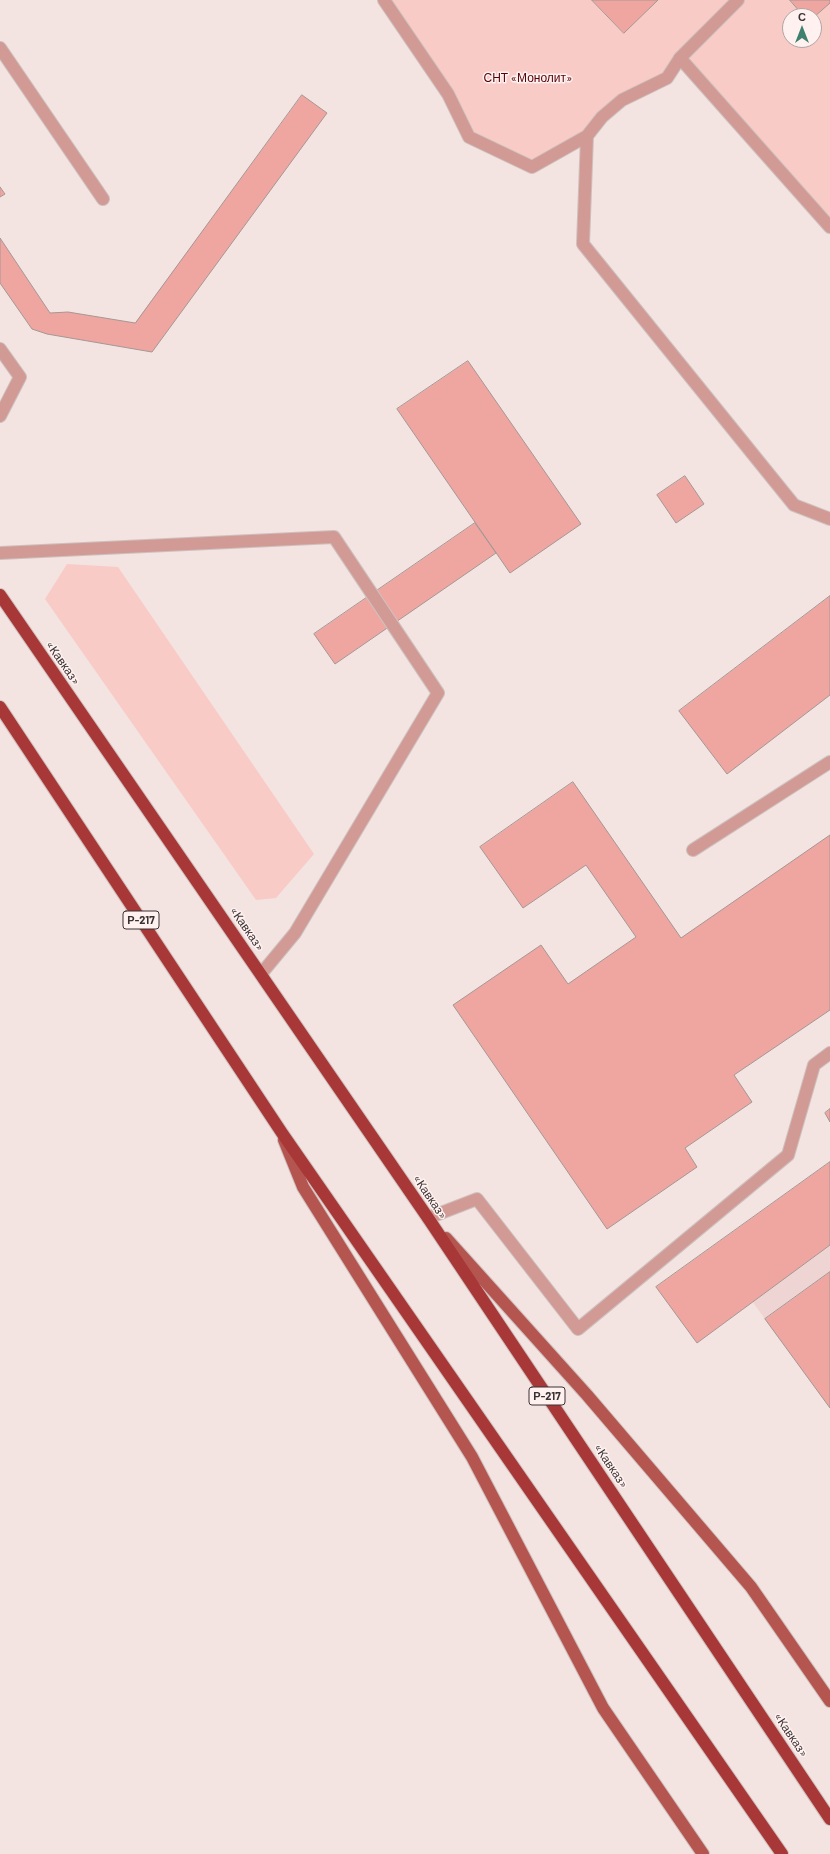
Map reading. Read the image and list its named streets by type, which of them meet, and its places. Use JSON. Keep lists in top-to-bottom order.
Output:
{
  "streets": {
    "highway": ["«Кавказ»", "Р-217"]
  },
  "parks": ["СНТ «Монолит»"],
  "north": "top"
}
